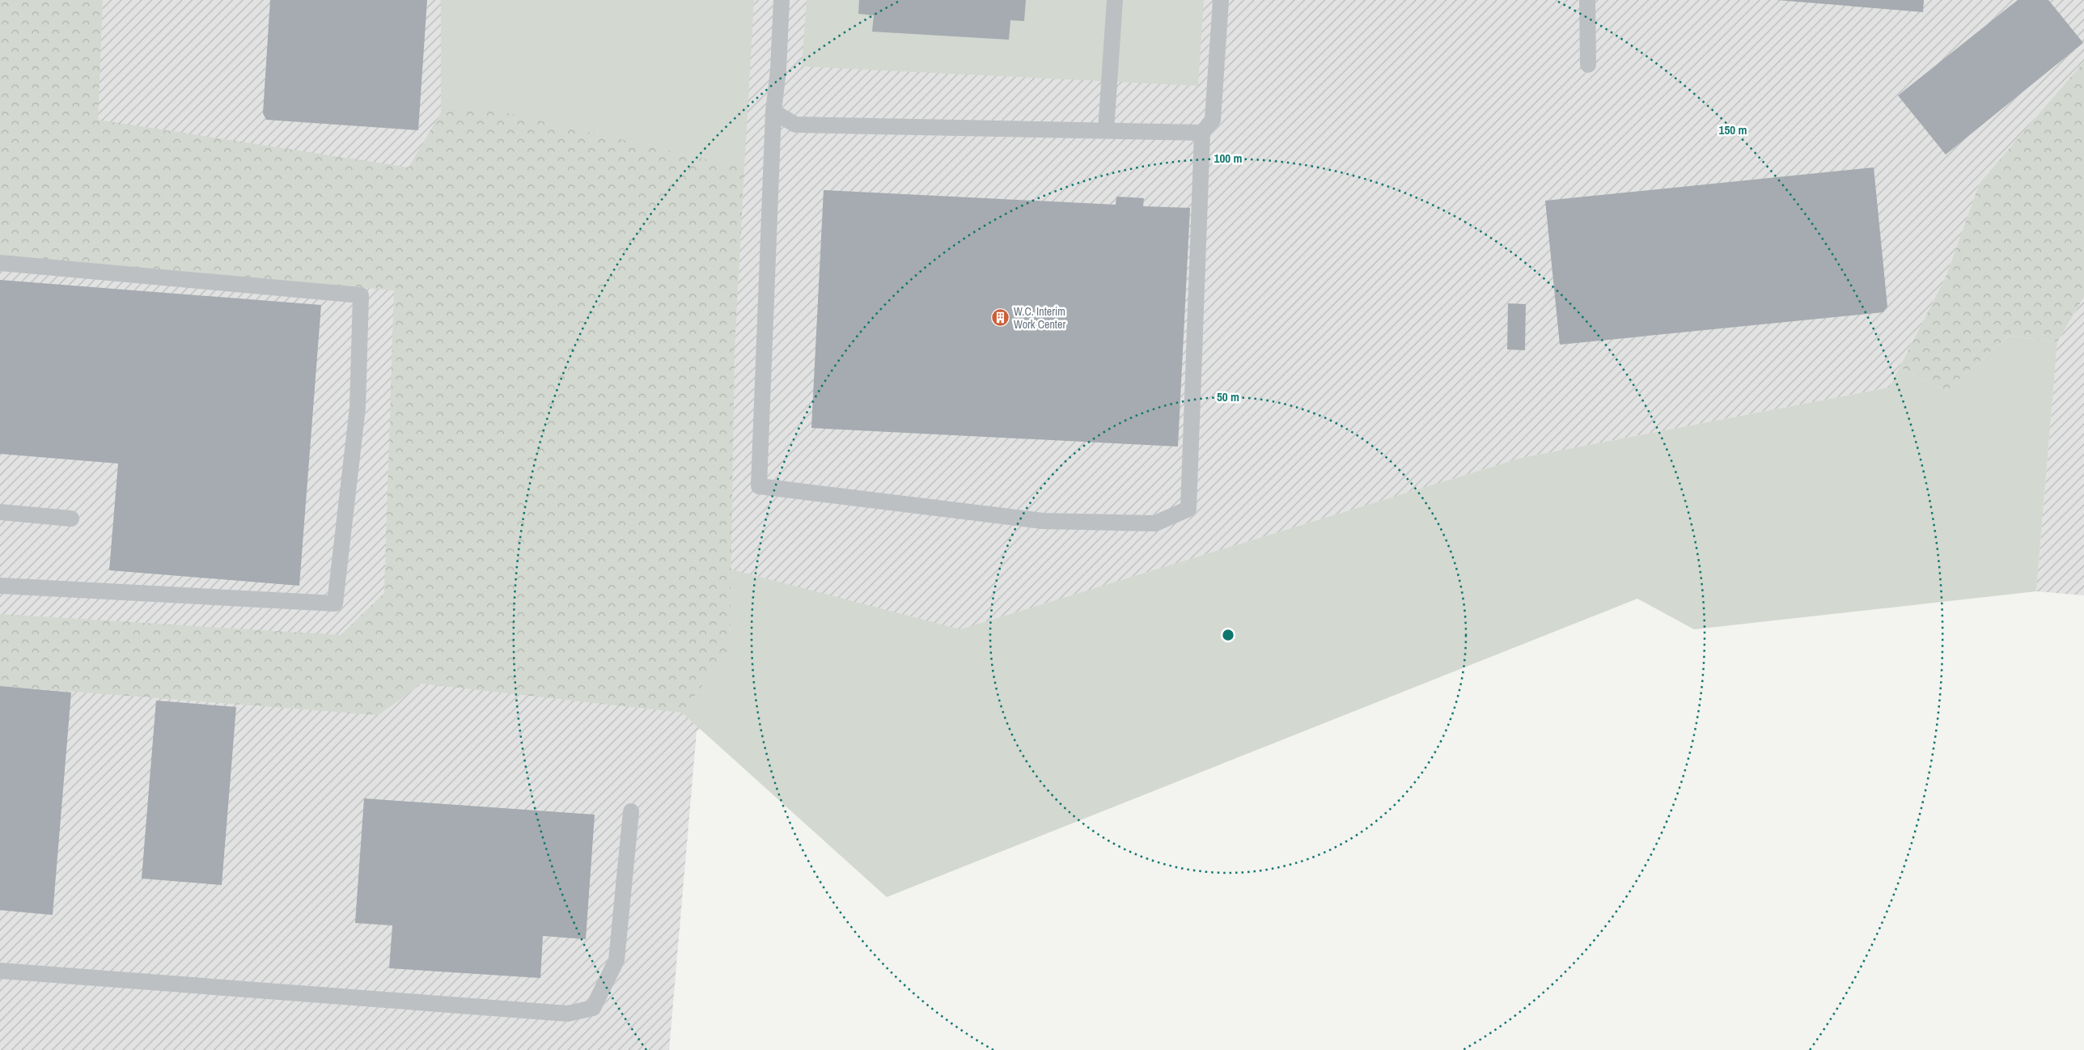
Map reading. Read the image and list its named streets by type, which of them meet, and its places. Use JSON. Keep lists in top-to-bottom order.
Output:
{
  "places": {
    "building": ["W.C. Interim Work Center"]
  },
  "rings": ["150 m", "100 m", "50 m"]
}
